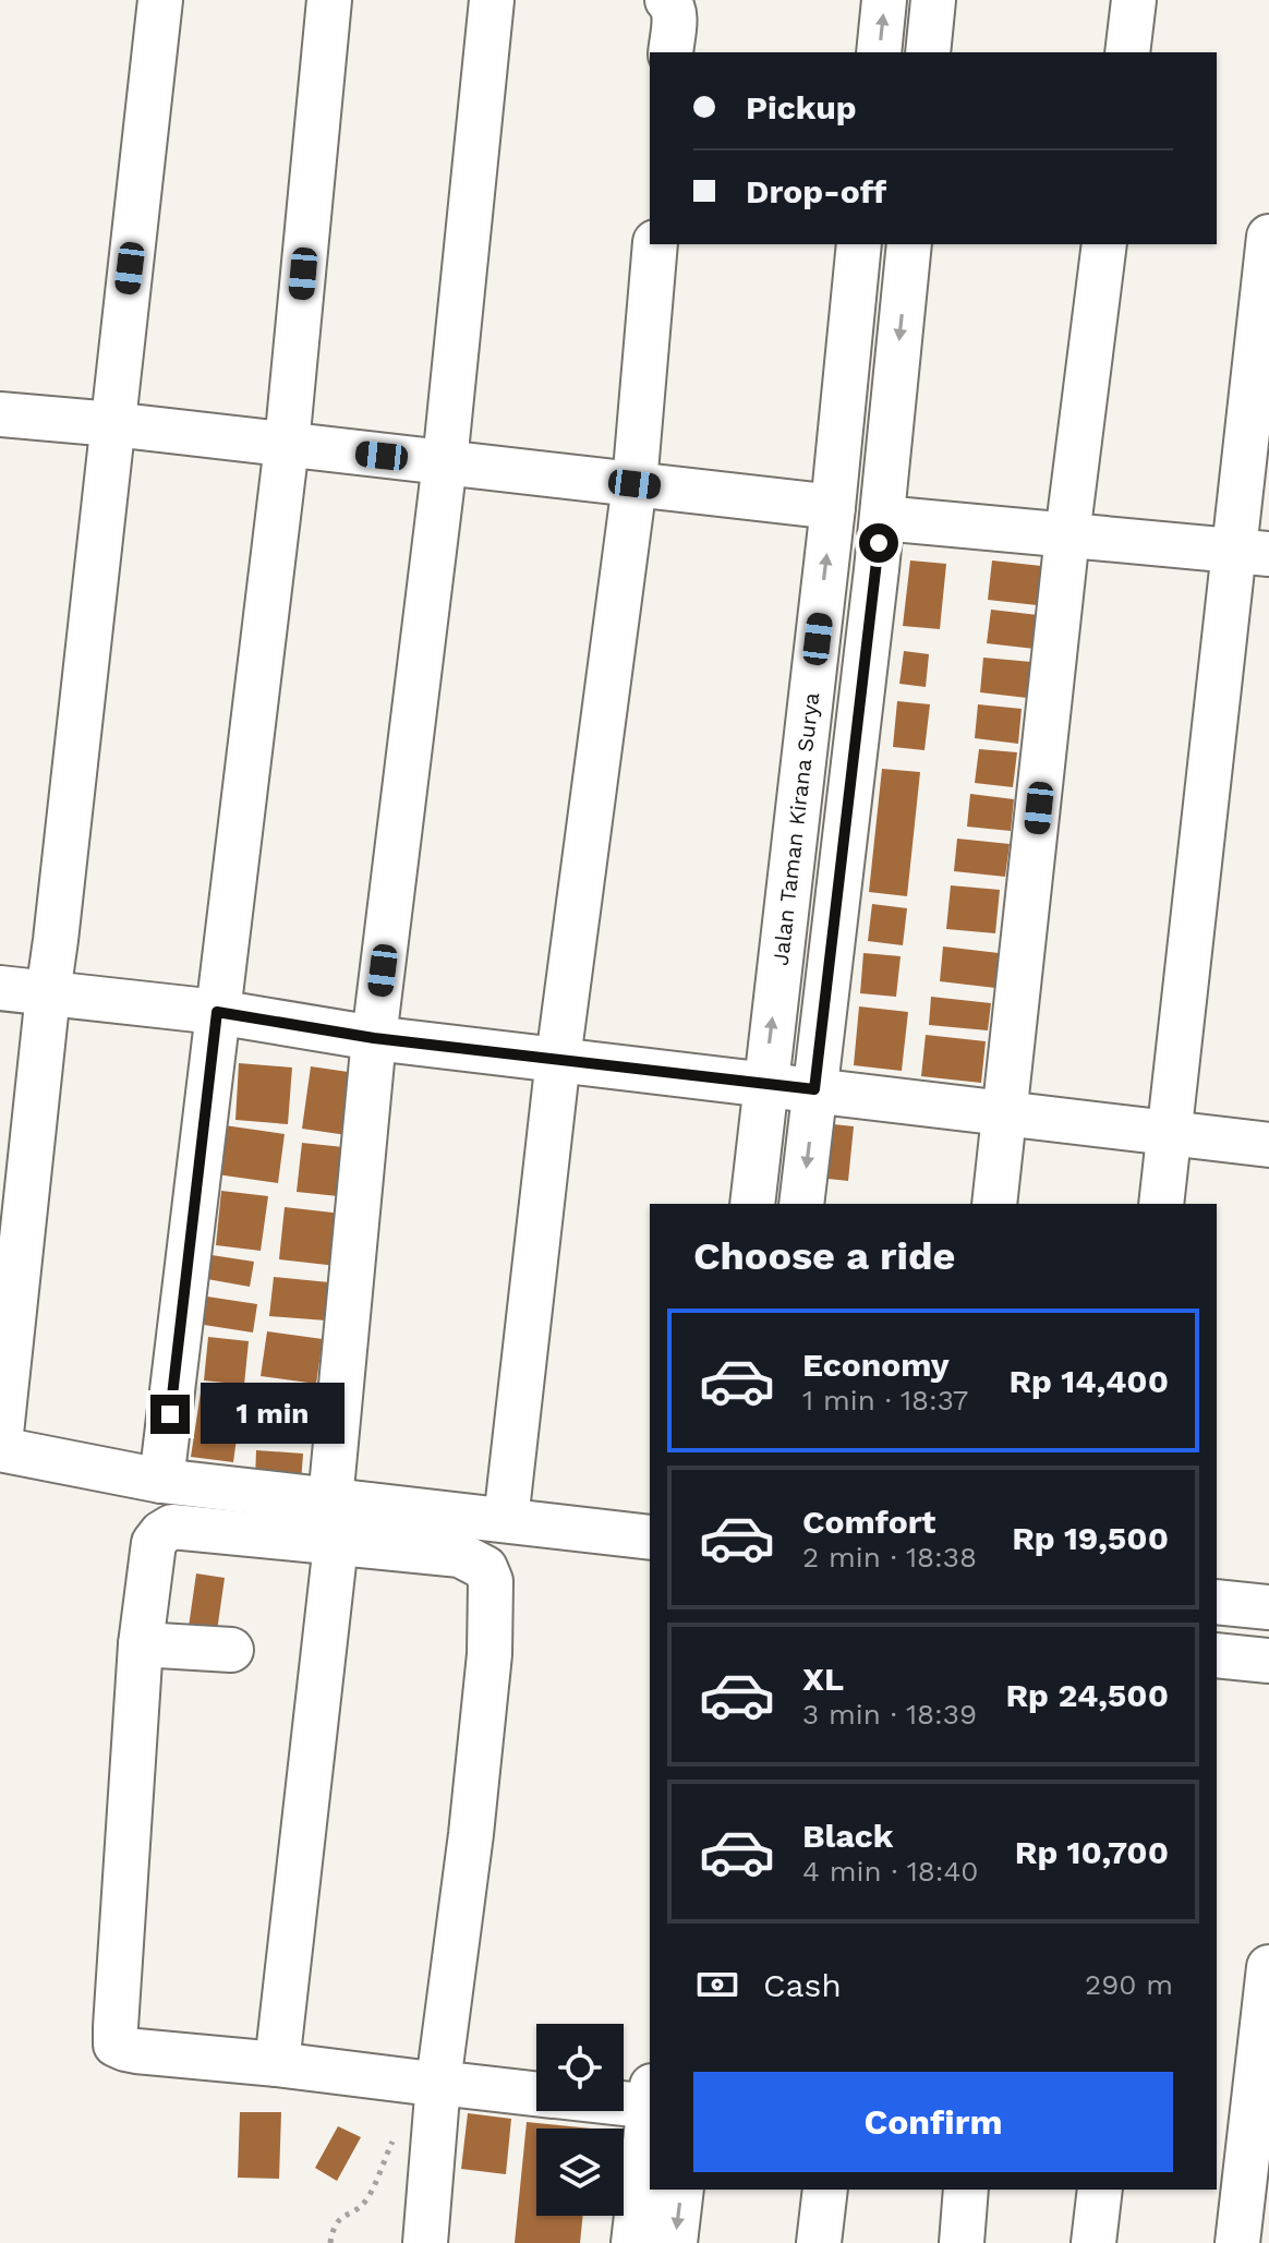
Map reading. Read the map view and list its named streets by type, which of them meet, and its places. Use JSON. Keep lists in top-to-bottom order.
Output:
{
  "streets": {
    "street": ["Jalan Taman Kirana Surya"]
  },
  "page": {
    "banner": ["Pickup", "Drop-off"],
    "heading": "Choose a ride",
    "list": [
      {
        "name": "Economy",
        "note": "1 min · 18:37",
        "value": "Rp 14,400"
      },
      {
        "name": "Comfort",
        "note": "2 min · 18:38",
        "value": "Rp 19,500"
      },
      {
        "name": "XL",
        "note": "3 min · 18:39",
        "value": "Rp 24,500"
      },
      {
        "name": "Black",
        "note": "4 min · 18:40",
        "value": "Rp 10,700"
      }
    ],
    "bubble": "1 min",
    "pay": ["Cash", "290 m"],
    "buttons": "Confirm"
  }
}
